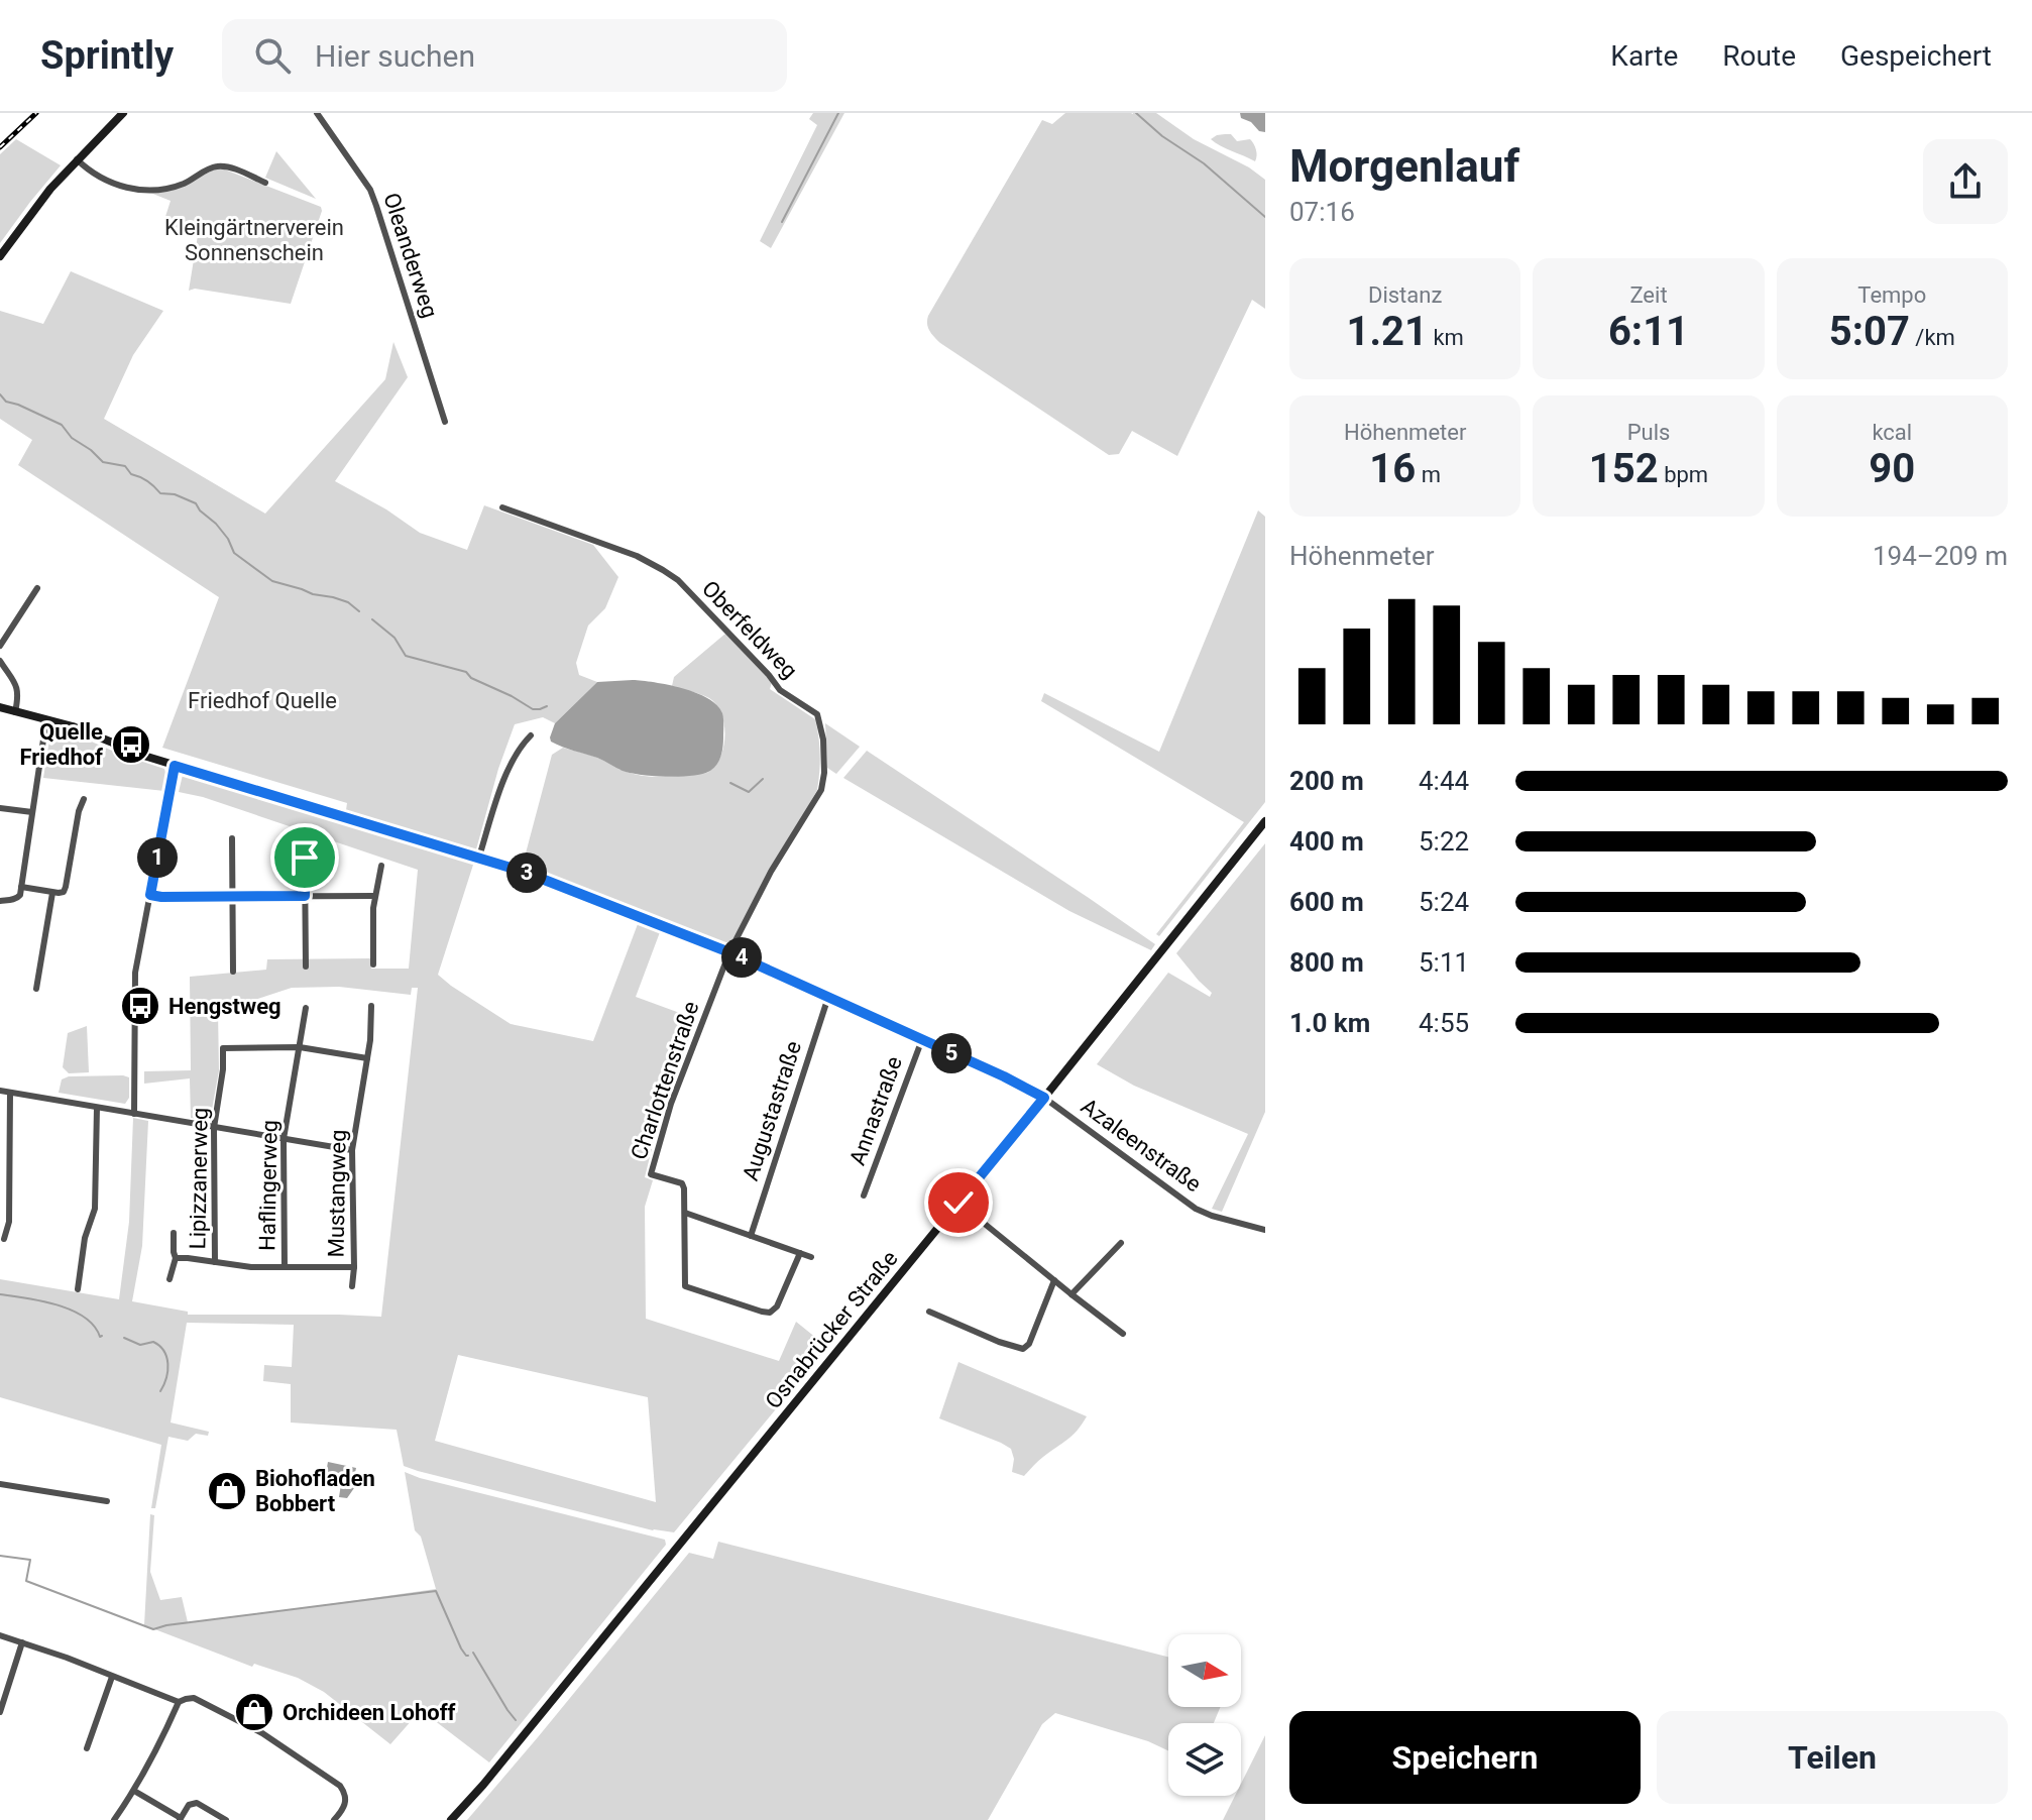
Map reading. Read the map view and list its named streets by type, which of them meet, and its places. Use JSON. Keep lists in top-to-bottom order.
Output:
{
  "streets": {
    "street": [
      "Oleanderweg",
      "Oberfeldweg",
      "Charlottenstraße",
      "Augustastraße",
      "Annastraße",
      "Azaleenstraße",
      "Lipizzanerweg",
      "Haflingerweg",
      "Mustangweg",
      "Osnabrücker Straße"
    ]
  },
  "crossings": [
    ["Oberfeldweg", "Charlottenstraße"],
    ["Azaleenstraße", "Osnabrücker Straße"],
    ["Lipizzanerweg", "Haflingerweg"]
  ],
  "parks": ["Kleingärtnerverein Sonnenschein", "Friedhof Quelle"],
  "places": {
    "bus stop": ["Quelle Friedhof", "Hengstweg"],
    "shop": ["Biohofladen Bobbert", "Orchideen Lohoff"]
  },
  "north": "right",
  "page": {
    "header": "Sprintly",
    "search": "Hier suchen",
    "nav": ["Karte", "Route", "Gespeichert"],
    "heading": ["Morgenlauf", "07:16"],
    "stats": [
      ["Distanz", "1.21 km"],
      ["Zeit", "6:11"],
      ["Tempo", "5:07 /km"],
      ["Höhenmeter", "16 m"],
      ["Puls", "152 bpm"],
      ["kcal", "90"]
    ],
    "chart": ["Höhenmeter", "194–209 m"],
    "list": [
      {
        "name": "200 m",
        "note": "4:44"
      },
      {
        "name": "400 m",
        "note": "5:22"
      },
      {
        "name": "600 m",
        "note": "5:24"
      },
      {
        "name": "800 m",
        "note": "5:11"
      },
      {
        "name": "1.0 km",
        "note": "4:55"
      }
    ],
    "pins": [
      "1",
      "3",
      "4",
      "5"
    ],
    "buttons": ["Speichern", "Teilen"]
  }
}
